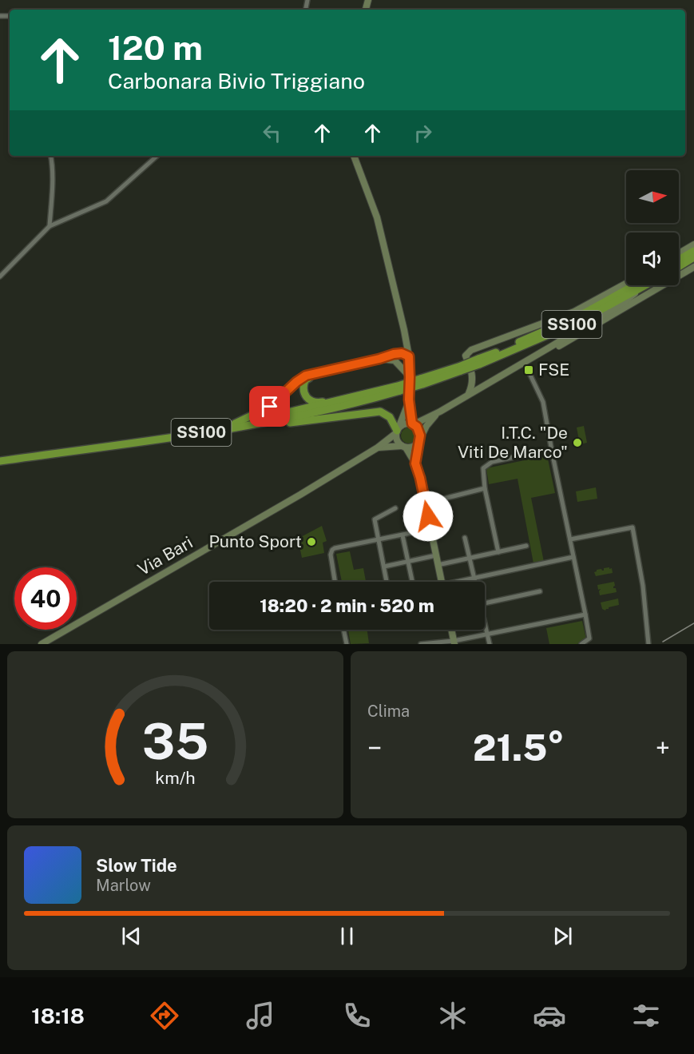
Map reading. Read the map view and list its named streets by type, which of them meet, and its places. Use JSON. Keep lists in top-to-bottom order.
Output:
{
  "streets": {
    "highway": ["SS100"],
    "main road": ["Via Bari"]
  },
  "crossings": [
    ["SS100", "Via Bari"]
  ],
  "places": {
    "transit": ["FSE"],
    "other": ["I.T.C. \"De Viti De Marco\"", "Punto Sport"]
  },
  "north": "right",
  "page": {
    "turn": ["120 m", "Carbonara Bivio Triggiano"],
    "limit": "40",
    "trip": "18:20 · 2 min · 520 m",
    "tile": "Clima",
    "heat": ["−", "21.5°", "+"],
    "song": ["Slow Tide", "Marlow"],
    "tabs": "18:18",
    "gauge": ["35", "km/h"]
  }
}
